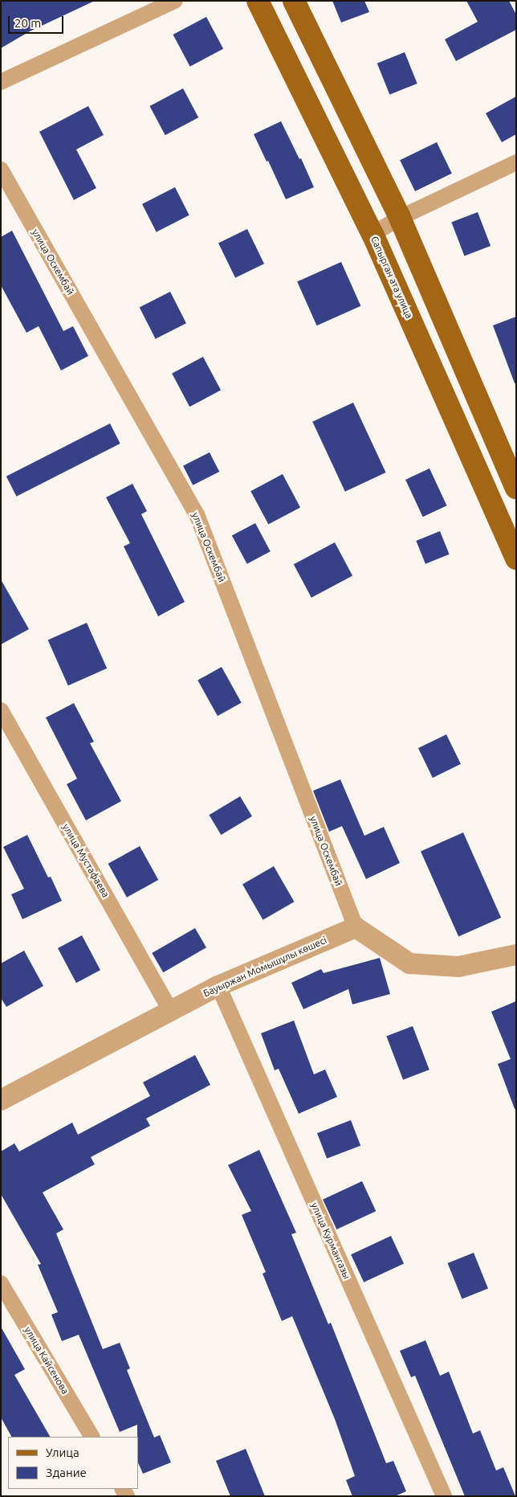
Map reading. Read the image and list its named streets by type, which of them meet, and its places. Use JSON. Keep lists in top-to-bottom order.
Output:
{
  "streets": {
    "main road": ["Сапырган ата улица"],
    "street": [
      "улица Оскембай",
      "улица Мустафаева",
      "Бауыржан Момышұлы көшесі",
      "улица Курмангазы",
      "улица Кайсенова"
    ]
  },
  "crossings": [
    ["улица Оскембай", "Бауыржан Момышұлы көшесі"],
    ["улица Мустафаева", "Бауыржан Момышұлы көшесі"],
    ["Бауыржан Момышұлы көшесі", "улица Курмангазы"]
  ],
  "legend": ["Улица", "Здание"],
  "scale_bar": "20 m"
}
